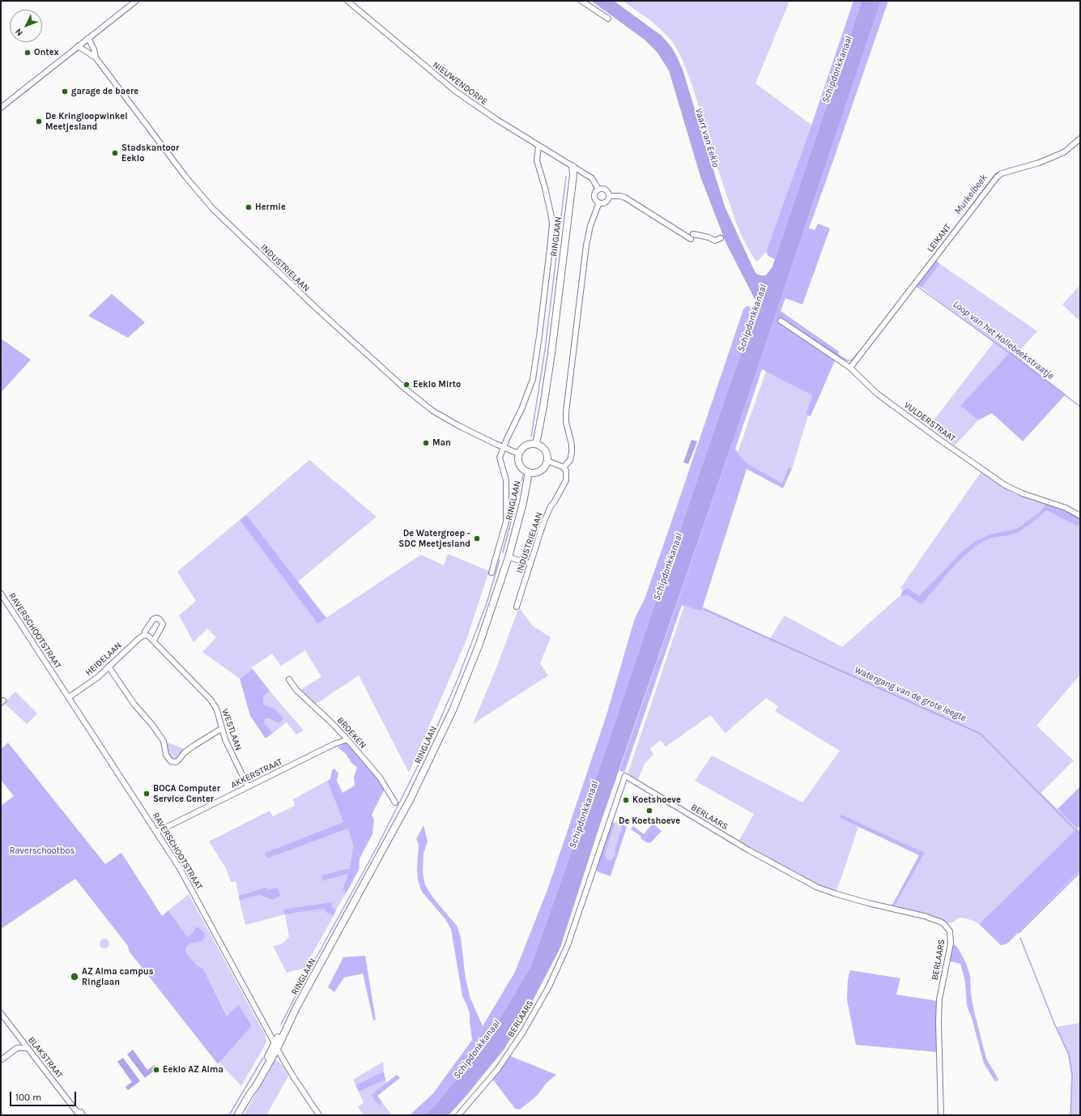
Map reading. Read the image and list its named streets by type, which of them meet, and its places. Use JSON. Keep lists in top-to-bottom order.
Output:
{
  "streets": {
    "main road": ["RINGLAAN"],
    "street": [
      "NIEUWENDORPE",
      "LEIKANT",
      "INDUSTRIELAAN",
      "VULDERSTRAAT",
      "RAVERSCHOOTSTRAAT",
      "HEIDELAAN",
      "WESTLAAN",
      "BROEKEN",
      "AKKERSTRAAT",
      "BERLAARS",
      "BLAKSTRAAT"
    ]
  },
  "crossings": [
    ["NIEUWENDORPE", "RINGLAAN"],
    ["RINGLAAN", "INDUSTRIELAAN"],
    ["RINGLAAN", "RAVERSCHOOTSTRAAT"],
    ["LEIKANT", "VULDERSTRAAT"],
    ["RAVERSCHOOTSTRAAT", "HEIDELAAN"],
    ["RAVERSCHOOTSTRAAT", "AKKERSTRAAT"],
    ["HEIDELAAN", "WESTLAAN"],
    ["WESTLAAN", "AKKERSTRAAT"],
    ["BROEKEN", "AKKERSTRAAT"]
  ],
  "water": [
    "Schipdonkkanaal",
    "Vaart van Eeklo",
    "Murkelbeek",
    "Loop van het Hollebeekstraatje",
    "Watergang van de grote leegte"
  ],
  "parks": ["Raverschootbos"],
  "places": [
    "Ontex",
    "garage de baere",
    "De Kringloopwinkel Meetjesland",
    "Stadskantoor Eeklo",
    "Hermie",
    "Eeklo Mirto",
    "Man",
    "De Watergroep - SDC Meetjesland",
    "BOCA Computer Service Center",
    "Koetshoeve",
    "De Koetshoeve",
    "AZ Alma campus Ringlaan",
    "Eeklo AZ Alma"
  ],
  "scale_bar": "100 m",
  "north": "bottom left"
}
